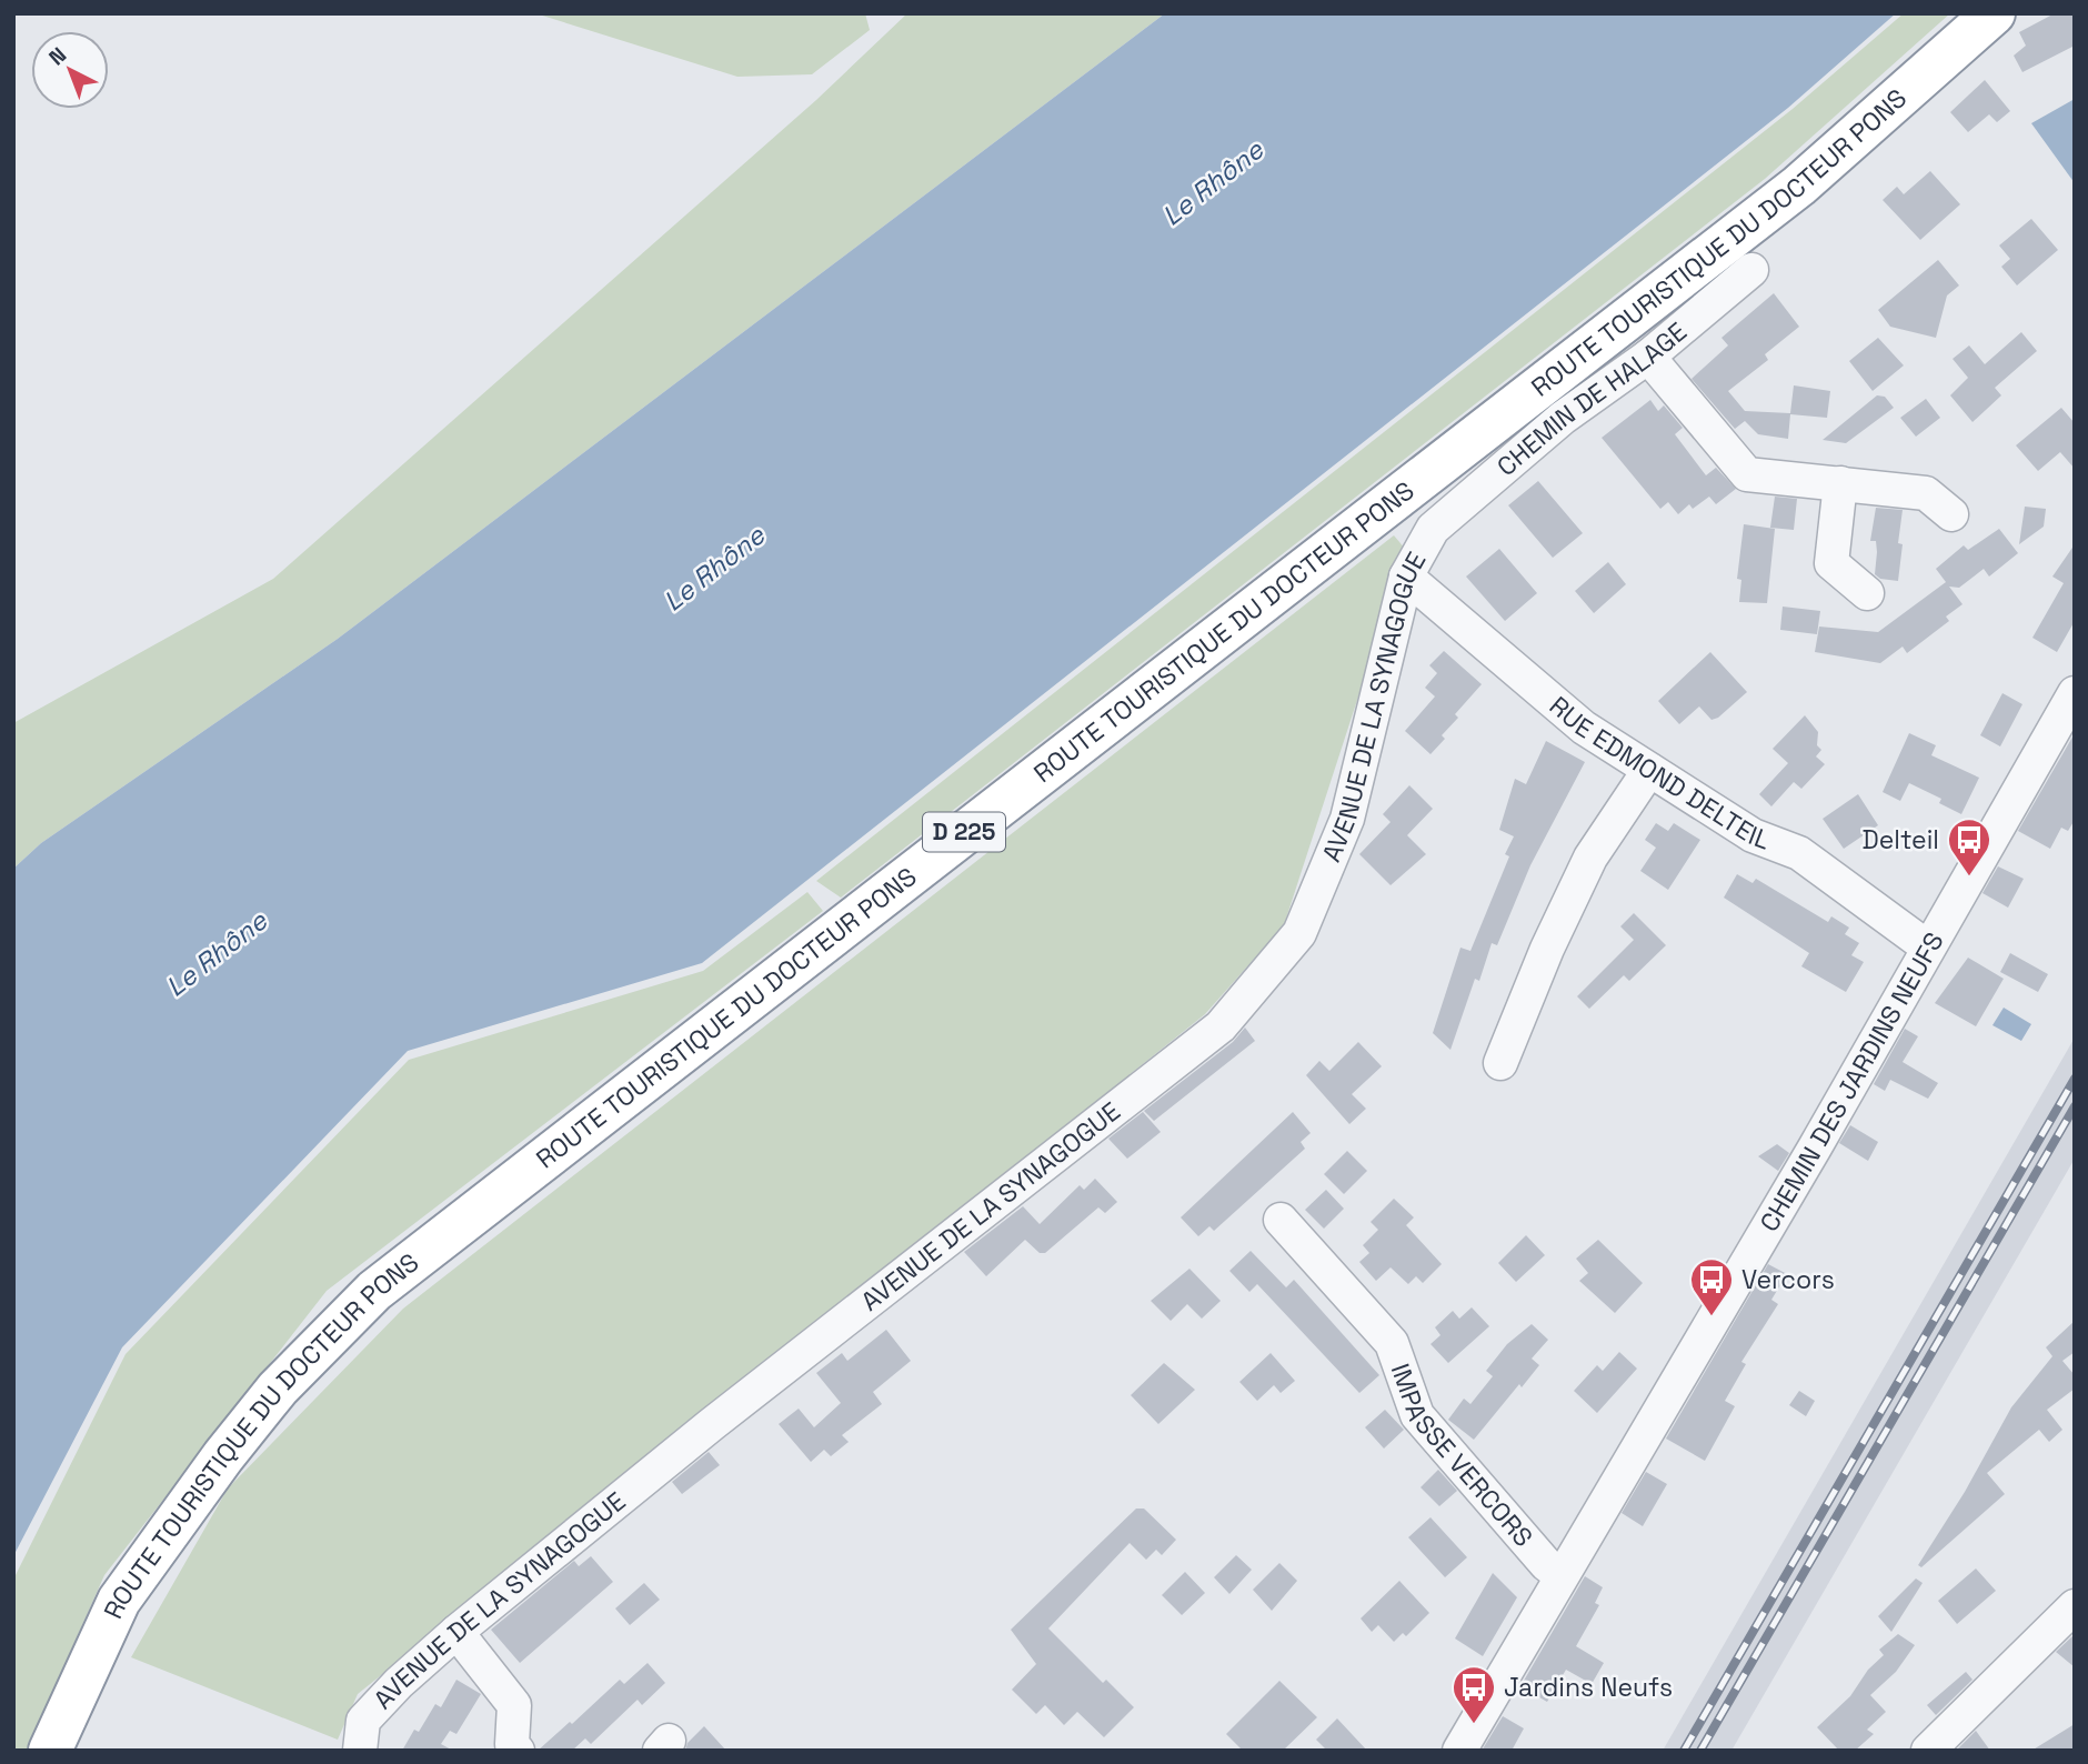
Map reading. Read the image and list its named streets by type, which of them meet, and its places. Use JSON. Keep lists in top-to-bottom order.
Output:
{
  "streets": {
    "highway": ["ROUTE TOURISTIQUE DU DOCTEUR PONS", "D 225"],
    "street": [
      "CHEMIN DE HALAGE",
      "AVENUE DE LA SYNAGOGUE",
      "RUE EDMOND DELTEIL",
      "CHEMIN DES JARDINS NEUFS",
      "IMPASSE VERCORS"
    ]
  },
  "crossings": [
    ["CHEMIN DE HALAGE", "AVENUE DE LA SYNAGOGUE"],
    ["AVENUE DE LA SYNAGOGUE", "RUE EDMOND DELTEIL"],
    ["RUE EDMOND DELTEIL", "CHEMIN DES JARDINS NEUFS"],
    ["CHEMIN DES JARDINS NEUFS", "IMPASSE VERCORS"]
  ],
  "water": ["Le Rhône"],
  "places": {
    "bus stop": ["Delteil", "Vercors", "Jardins Neufs"]
  },
  "north": "top left"
}
